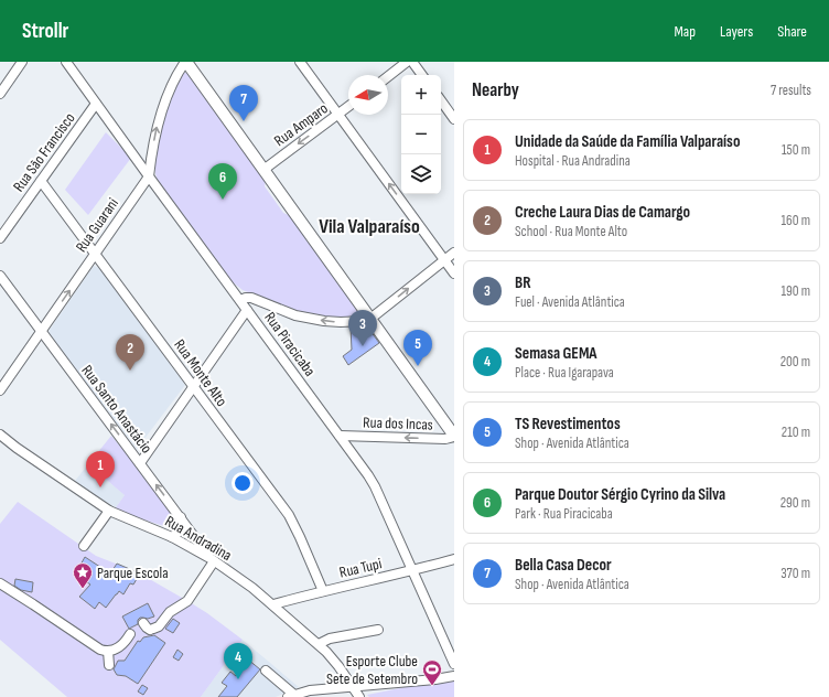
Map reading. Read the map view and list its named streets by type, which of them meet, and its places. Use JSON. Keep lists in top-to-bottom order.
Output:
{
  "streets": {
    "street": [
      "Rua Amparo",
      "Rua São Francisco",
      "Rua Guarani",
      "Rua Piracicaba",
      "Rua Monte Alto",
      "Rua Santo Anastácio",
      "Rua dos Incas",
      "Rua Andradina",
      "Rua Tupi"
    ]
  },
  "crossings": [
    ["Rua São Francisco", "Rua Piracicaba"],
    ["Rua São Francisco", "Rua Monte Alto"],
    ["Rua Guarani", "Rua Piracicaba"],
    ["Rua Guarani", "Rua Monte Alto"],
    ["Rua Guarani", "Rua Santo Anastácio"],
    ["Rua Piracicaba", "Rua dos Incas"],
    ["Rua Piracicaba", "Rua Tupi"],
    ["Rua Monte Alto", "Rua Tupi"],
    ["Rua Santo Anastácio", "Rua Andradina"],
    ["Rua Andradina", "Rua Tupi"]
  ],
  "one_way": [
    "Rua Amparo",
    "Rua Guarani",
    "Rua Santo Anastácio",
    "Rua dos Incas"
  ],
  "districts": ["Vila Valparaíso"],
  "places": {
    "place": ["Parque Escola"],
    "sports": ["Esporte Clube Sete de Setembro"]
  },
  "north": "left",
  "page": {
    "header": "Strollr",
    "nav": ["Map", "Layers", "Share"],
    "heading": ["Nearby", "7 results"],
    "map_buttons": ["+", "−"],
    "pins": [
      "7",
      "6",
      "3",
      "5",
      "2",
      "1",
      "4"
    ],
    "list": [
      {
        "mark": "1",
        "name": "Unidade da Saúde da Família Valparaíso",
        "note": "Hospital · Rua Andradina",
        "value": "150 m"
      },
      {
        "mark": "2",
        "name": "Creche Laura Dias de Camargo",
        "note": "School · Rua Monte Alto",
        "value": "160 m"
      },
      {
        "mark": "3",
        "name": "BR",
        "note": "Fuel · Avenida Atlântica",
        "value": "190 m"
      },
      {
        "mark": "4",
        "name": "Semasa GEMA",
        "note": "Place · Rua Igarapava",
        "value": "200 m"
      },
      {
        "mark": "5",
        "name": "TS Revestimentos",
        "note": "Shop · Avenida Atlântica",
        "value": "210 m"
      },
      {
        "mark": "6",
        "name": "Parque Doutor Sérgio Cyrino da Silva",
        "note": "Park · Rua Piracicaba",
        "value": "290 m"
      },
      {
        "mark": "7",
        "name": "Bella Casa Decor",
        "note": "Shop · Avenida Atlântica",
        "value": "370 m"
      }
    ]
  }
}
